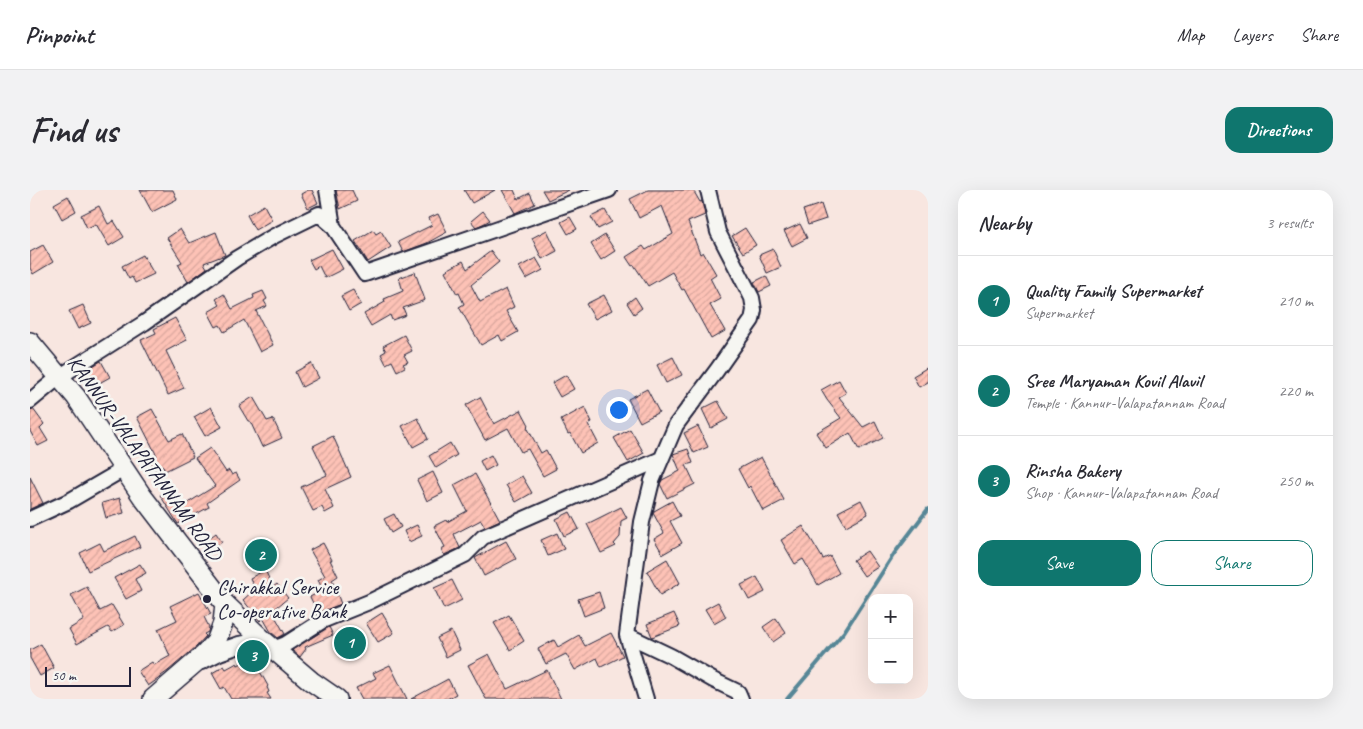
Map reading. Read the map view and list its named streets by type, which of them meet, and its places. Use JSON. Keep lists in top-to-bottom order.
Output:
{
  "streets": {
    "main road": ["KANNUR-VALAPATANNAM ROAD"]
  },
  "places": ["Chirakkal Service Co-operative Bank"],
  "scale_bar": "50 m",
  "page": {
    "header": "Pinpoint",
    "nav": ["Map", "Layers", "Share"],
    "buttons": [
      "Directions",
      ["Save", "Share"]
    ],
    "title": "Find us",
    "heading": ["Nearby", "3 results"],
    "list": [
      {
        "mark": "1",
        "name": "Quality Family Supermarket",
        "note": "Supermarket",
        "value": "210 m"
      },
      {
        "mark": "2",
        "name": "Sree Maryaman Kovil Alavil",
        "note": "Temple · Kannur-Valapatannam Road",
        "value": "220 m"
      },
      {
        "mark": "3",
        "name": "Rinsha Bakery",
        "note": "Shop · Kannur-Valapatannam Road",
        "value": "250 m"
      }
    ],
    "pins": ["2", "1", "3"],
    "map_buttons": ["+", "−"],
    "scale": "50 m"
  }
}
